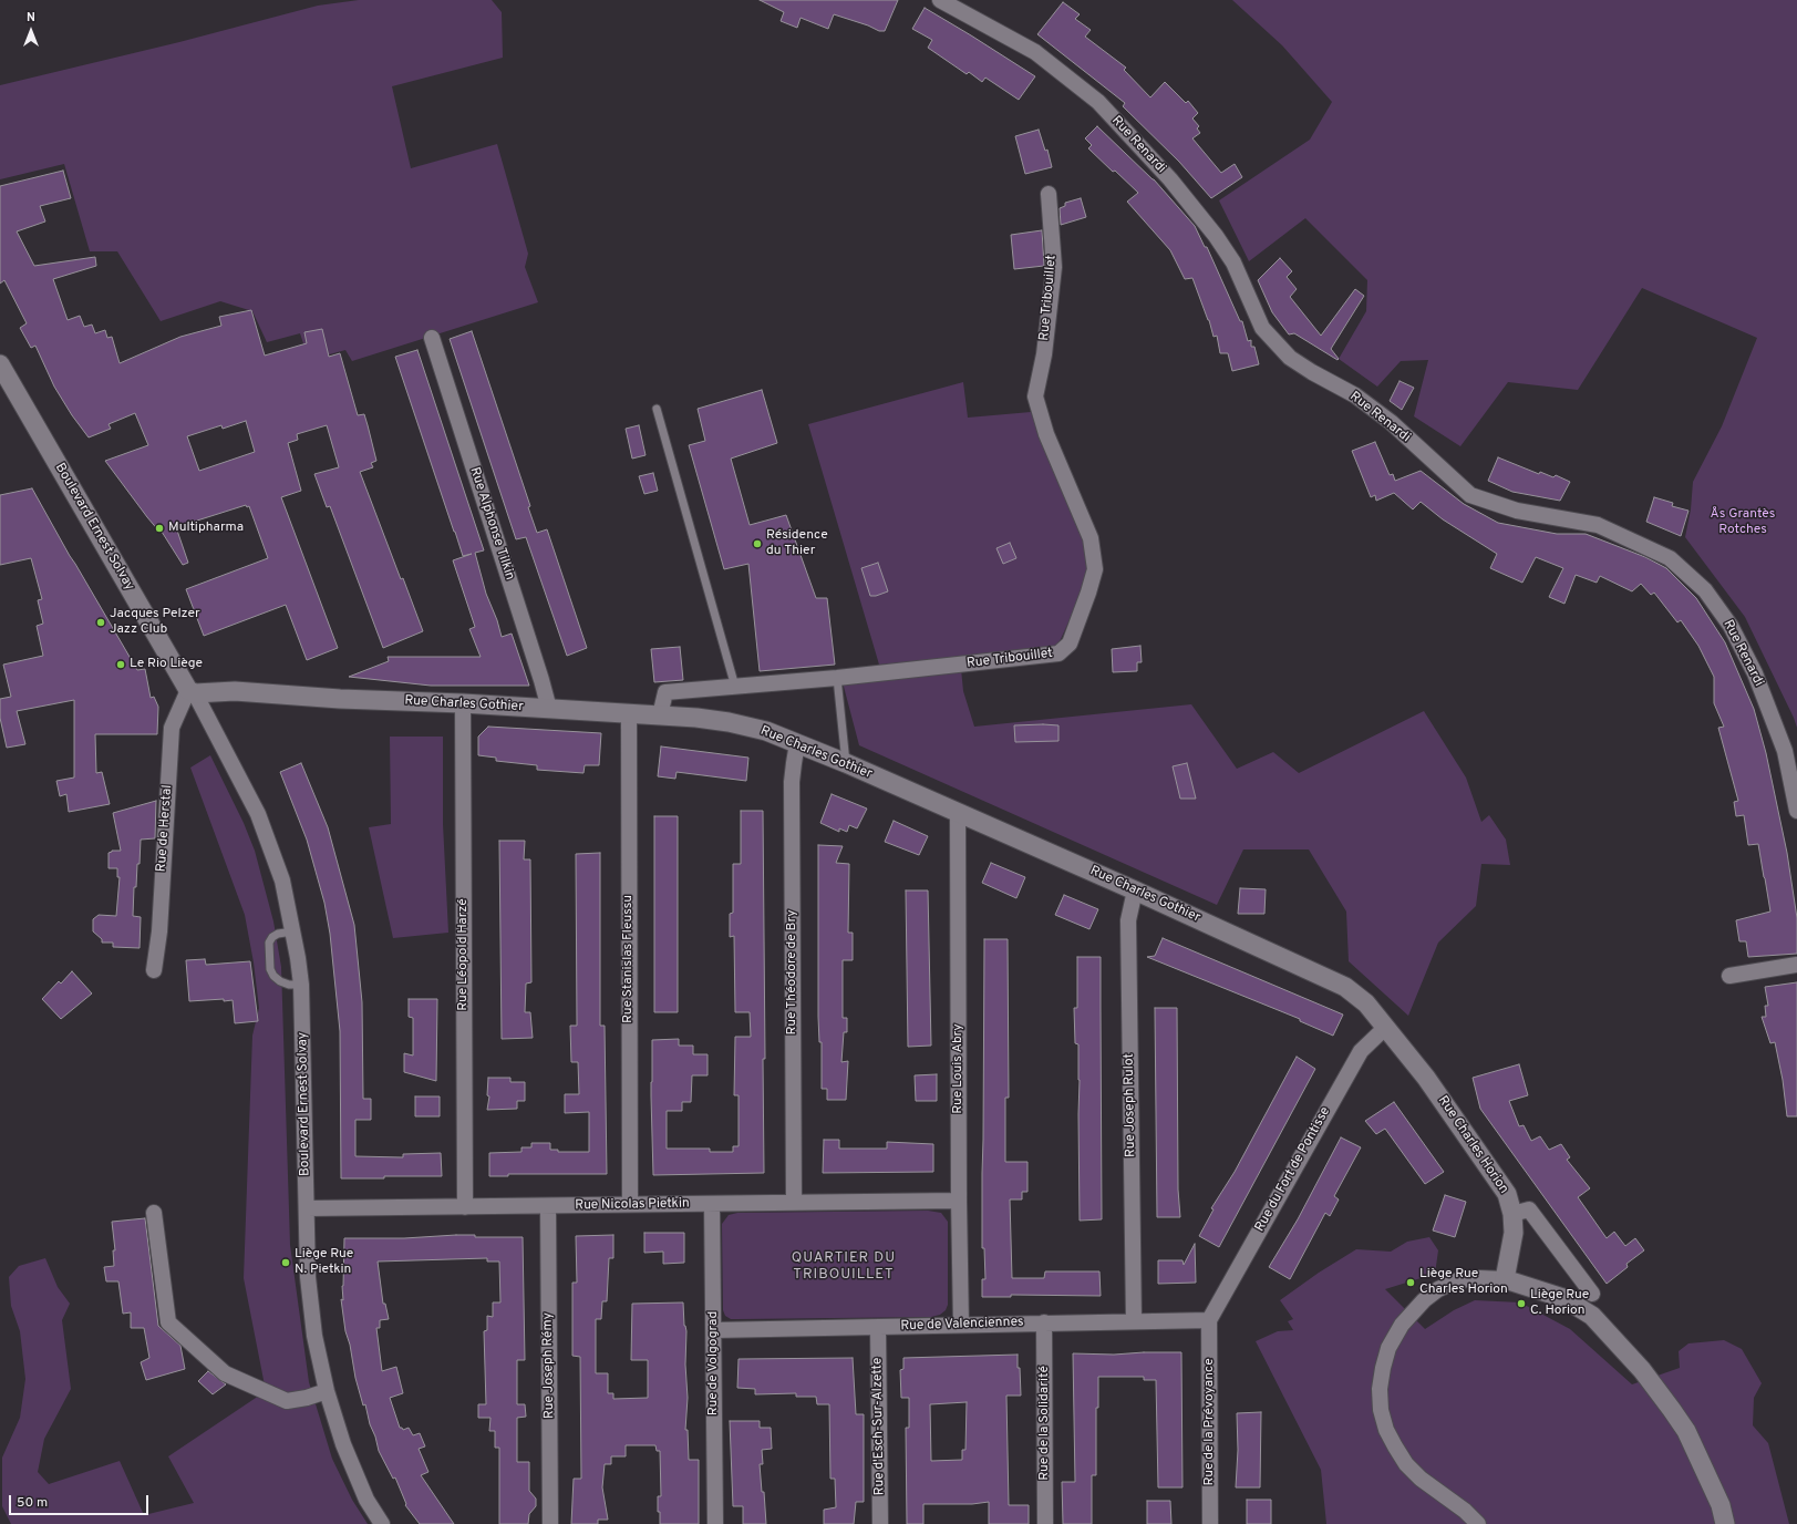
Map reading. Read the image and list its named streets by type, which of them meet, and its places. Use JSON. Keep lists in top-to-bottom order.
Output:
{
  "streets": {
    "street": [
      "Rue Renardi",
      "Rue Tribouillet",
      "Rue Alphonse Tilkin",
      "Boulevard Ernest Solvay",
      "Rue Charles Gothier",
      "Rue de Herstal",
      "Rue Léopold Harzé",
      "Rue Stanislas Fleussu",
      "Rue Théodore de Bry",
      "Rue Louis Abry",
      "Rue Joseph Rulot",
      "Rue Charles Horion",
      "Rue du Fort de Pontisse",
      "Rue Nicolas Pietkin",
      "Rue de Valenciennes",
      "Rue de Volgograd",
      "Rue Joseph Rémy",
      "Rue de la Prévoyance",
      "Rue de la Solidarité",
      "Rue d'Esch-Sur-Alzette"
    ]
  },
  "crossings": [
    ["Rue Tribouillet", "Rue Charles Gothier"],
    ["Rue Alphonse Tilkin", "Rue Charles Gothier"],
    ["Boulevard Ernest Solvay", "Rue Charles Gothier"],
    ["Boulevard Ernest Solvay", "Rue de Herstal"],
    ["Boulevard Ernest Solvay", "Rue Nicolas Pietkin"],
    ["Rue Charles Gothier", "Rue de Herstal"],
    ["Rue Charles Gothier", "Rue Léopold Harzé"],
    ["Rue Charles Gothier", "Rue Stanislas Fleussu"],
    ["Rue Charles Gothier", "Rue Théodore de Bry"],
    ["Rue Charles Gothier", "Rue Louis Abry"],
    ["Rue Charles Gothier", "Rue Joseph Rulot"],
    ["Rue Charles Gothier", "Rue Charles Horion"],
    ["Rue Charles Gothier", "Rue du Fort de Pontisse"],
    ["Rue Léopold Harzé", "Rue Nicolas Pietkin"],
    ["Rue Stanislas Fleussu", "Rue Nicolas Pietkin"],
    ["Rue Théodore de Bry", "Rue Nicolas Pietkin"],
    ["Rue Louis Abry", "Rue Nicolas Pietkin"],
    ["Rue Louis Abry", "Rue de Valenciennes"],
    ["Rue Joseph Rulot", "Rue de Valenciennes"],
    ["Rue Charles Horion", "Rue du Fort de Pontisse"],
    ["Rue du Fort de Pontisse", "Rue de Valenciennes"],
    ["Rue du Fort de Pontisse", "Rue de la Prévoyance"],
    ["Rue Nicolas Pietkin", "Rue de Volgograd"],
    ["Rue Nicolas Pietkin", "Rue Joseph Rémy"],
    ["Rue de Valenciennes", "Rue de Volgograd"],
    ["Rue de Valenciennes", "Rue de la Prévoyance"],
    ["Rue de Valenciennes", "Rue de la Solidarité"],
    ["Rue de Valenciennes", "Rue d'Esch-Sur-Alzette"]
  ],
  "districts": ["QUARTIER DU TRIBOUILLET"],
  "parks": ["Ås Grantès Rotches"],
  "places": [
    "Multipharma",
    "Résidence du Thier",
    "Jacques Pelzer Jazz Club",
    "Le Rio Liège",
    "Liège Rue N. Pietkin",
    "Liège Rue Charles Horion",
    "Liège Rue C. Horion"
  ],
  "scale_bar": "50 m",
  "north": "top"
}
